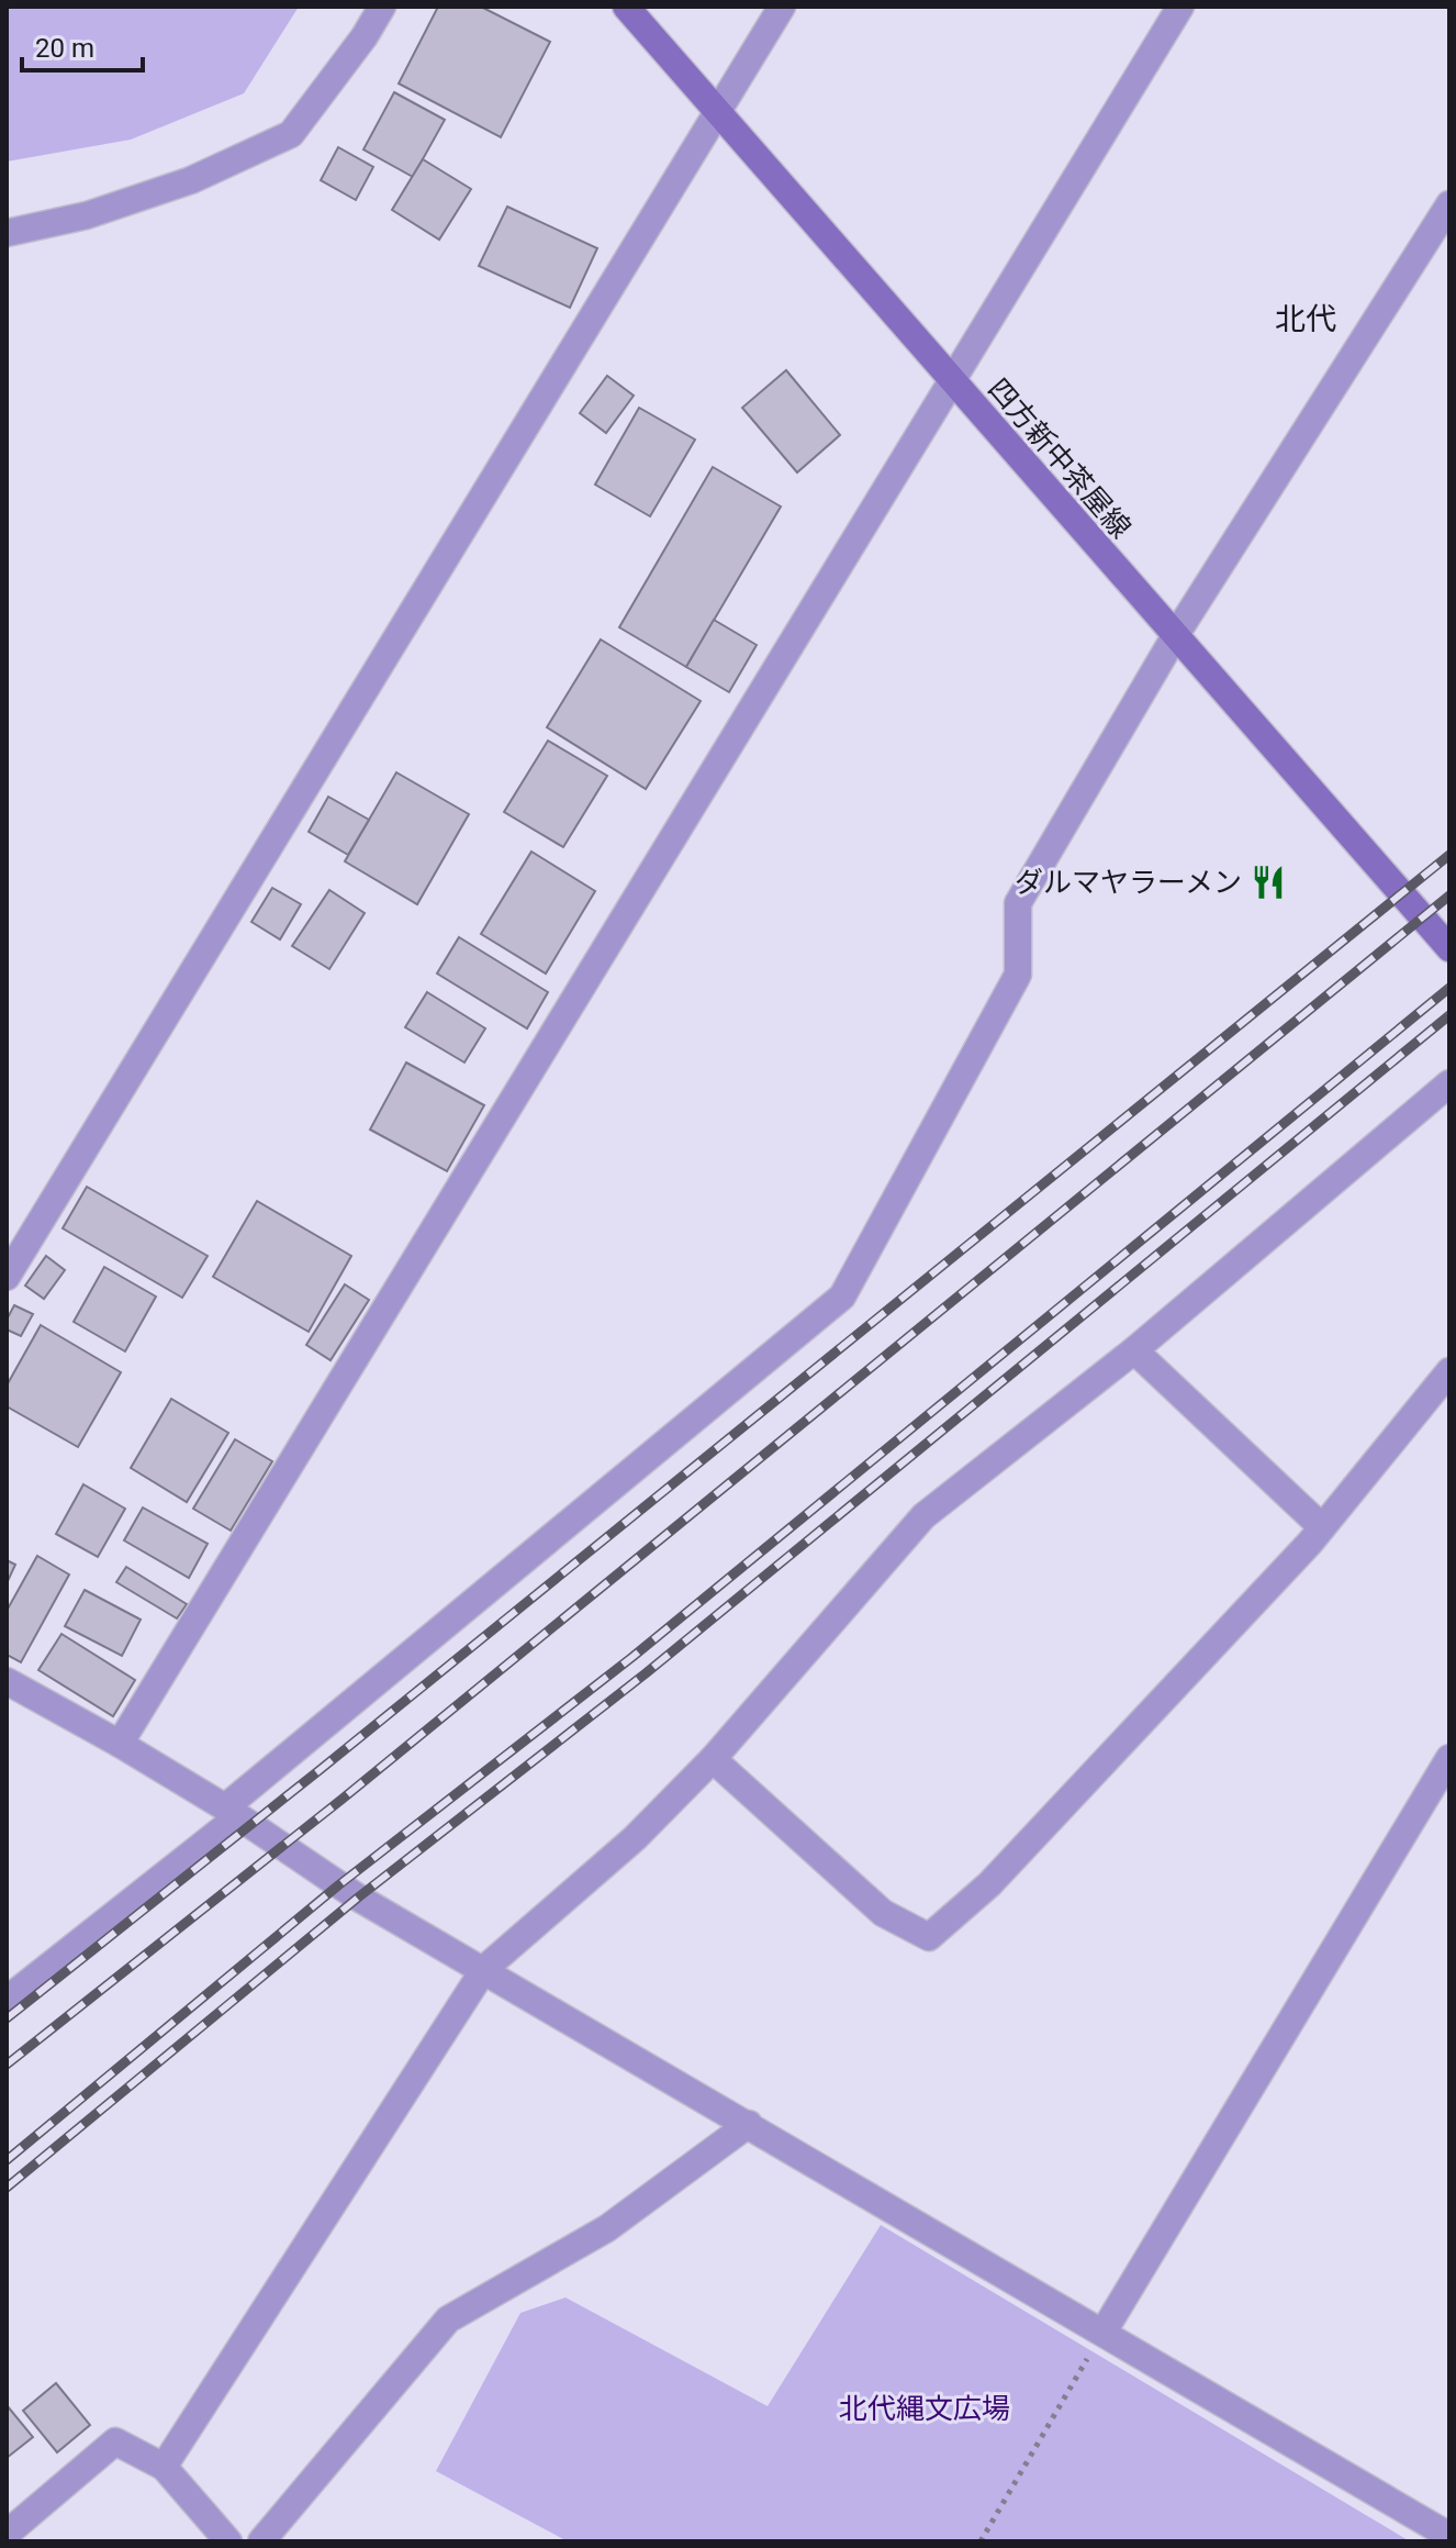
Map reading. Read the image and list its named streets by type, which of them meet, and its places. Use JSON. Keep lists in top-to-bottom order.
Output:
{
  "streets": {
    "main road": ["四方新中茶屋線"]
  },
  "districts": ["北代"],
  "parks": ["北代縄文広場"],
  "places": {
    "restaurant": ["ダルマヤラーメン"]
  },
  "scale_bar": "20 m"
}
